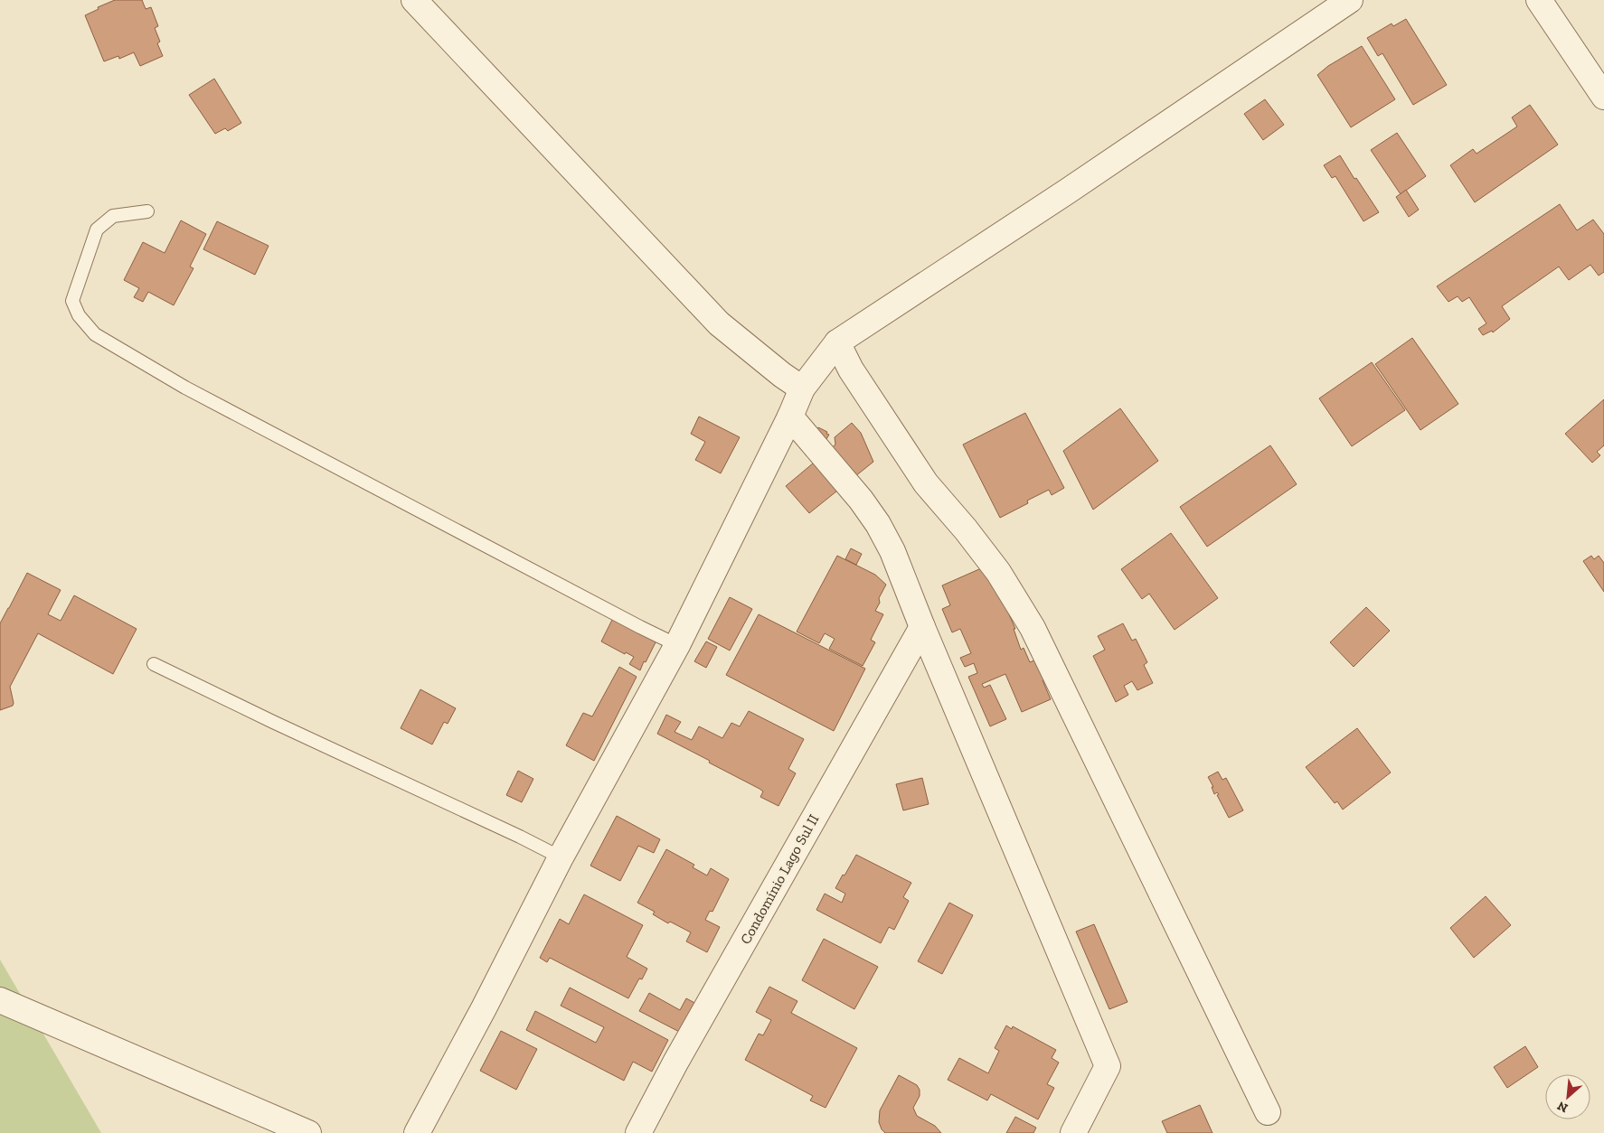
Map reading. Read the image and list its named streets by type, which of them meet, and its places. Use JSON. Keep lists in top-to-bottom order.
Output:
{
  "streets": {
    "street": ["Condomínio Lago Sul II"]
  },
  "north": "bottom left"
}
